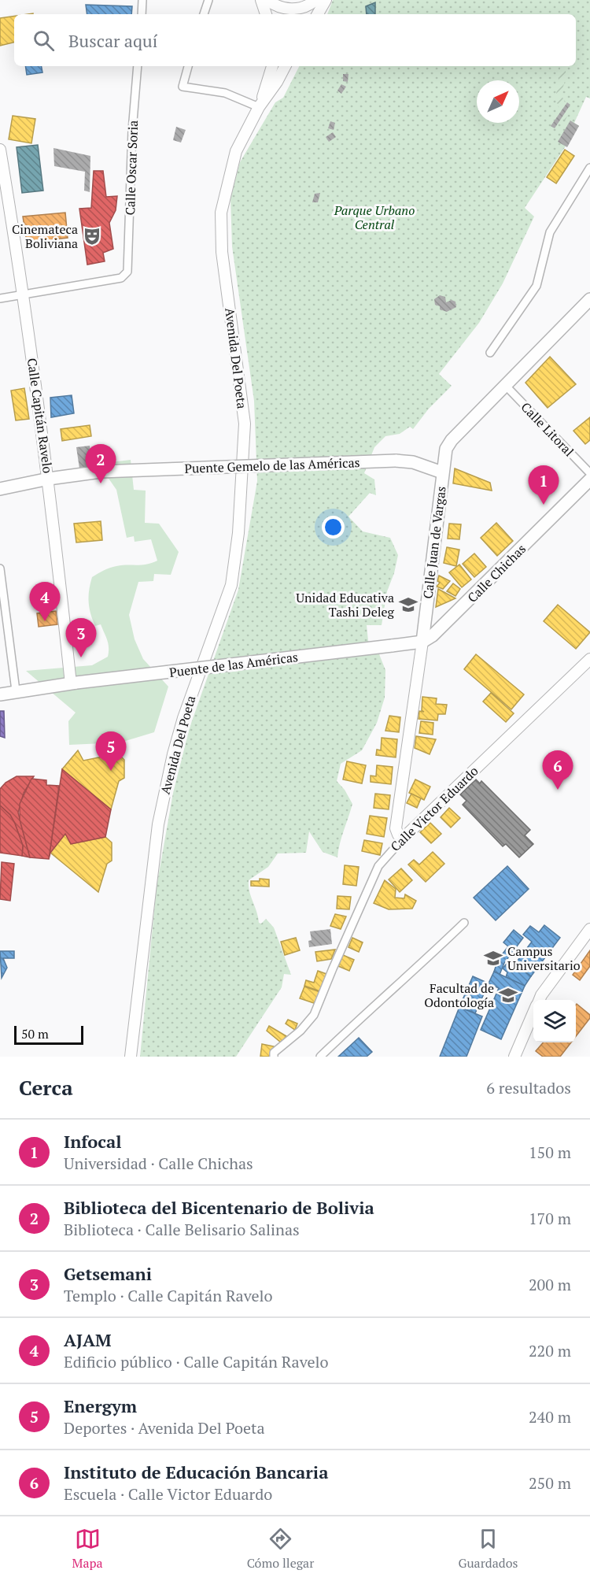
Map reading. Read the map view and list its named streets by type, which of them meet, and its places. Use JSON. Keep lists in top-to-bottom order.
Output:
{
  "streets": {
    "main road": [
      "Avenida Del Poeta",
      "Calle Capitán Ravelo",
      "Puente Gemelo de las Américas",
      "Calle Juan de Vargas",
      "Calle Chichas",
      "Puente de las Américas",
      "Calle Victor Eduardo"
    ],
    "street": ["Calle Oscar Soria", "Calle Litoral"]
  },
  "crossings": [
    ["Calle Oscar Soria", "Calle Capitán Ravelo"],
    ["Calle Capitán Ravelo", "Puente Gemelo de las Américas"],
    ["Calle Capitán Ravelo", "Puente de las Américas"],
    ["Calle Litoral", "Calle Juan de Vargas"],
    ["Puente Gemelo de las Américas", "Calle Juan de Vargas"],
    ["Calle Juan de Vargas", "Calle Chichas"],
    ["Calle Juan de Vargas", "Puente de las Américas"],
    ["Calle Juan de Vargas", "Calle Victor Eduardo"],
    ["Calle Chichas", "Puente de las Américas"]
  ],
  "parks": ["Parque Urbano Central"],
  "places": {
    "theatre": ["Cinemateca Boliviana"],
    "school or university": ["Unidad Educativa Tashi Deleg", "Campus Universitario", "Facultad de Odontología"]
  },
  "scale_bar": "50 m",
  "north": "top right",
  "page": {
    "search": "Buscar aquí",
    "pins": [
      "2",
      "1",
      "4",
      "3",
      "5",
      "6"
    ],
    "scale": "50 m",
    "heading": ["Cerca", "6 resultados"],
    "list": [
      {
        "mark": "1",
        "name": "Infocal",
        "note": "Universidad · Calle Chichas",
        "value": "150 m"
      },
      {
        "mark": "2",
        "name": "Biblioteca del Bicentenario de Bolivia",
        "note": "Biblioteca · Calle Belisario Salinas",
        "value": "170 m"
      },
      {
        "mark": "3",
        "name": "Getsemani",
        "note": "Templo · Calle Capitán Ravelo",
        "value": "200 m"
      },
      {
        "mark": "4",
        "name": "AJAM",
        "note": "Edificio público · Calle Capitán Ravelo",
        "value": "220 m"
      },
      {
        "mark": "5",
        "name": "Energym",
        "note": "Deportes · Avenida Del Poeta",
        "value": "240 m"
      },
      {
        "mark": "6",
        "name": "Instituto de Educación Bancaria",
        "note": "Escuela · Calle Victor Eduardo",
        "value": "250 m"
      }
    ],
    "nav": ["Mapa", "Cómo llegar", "Guardados"]
  }
}
